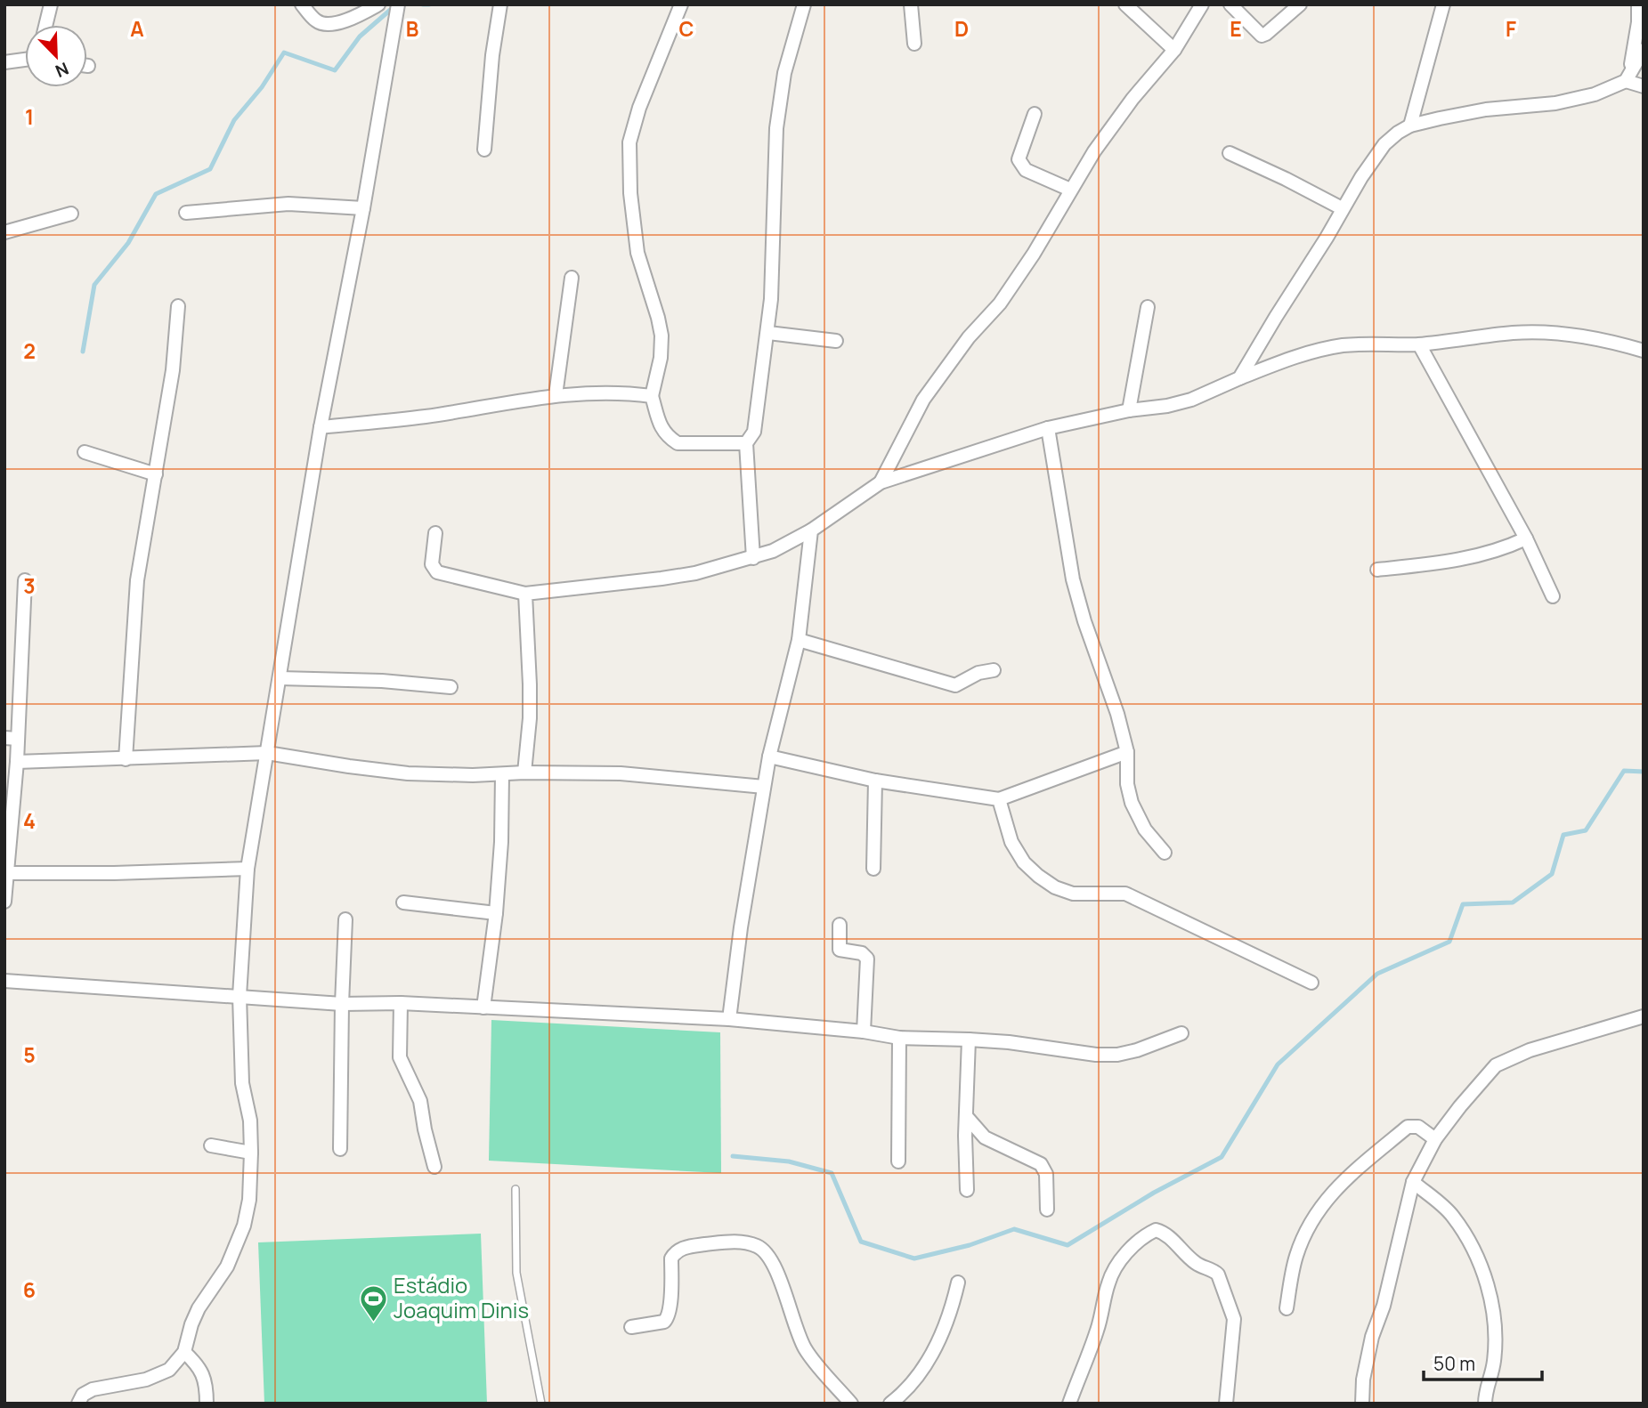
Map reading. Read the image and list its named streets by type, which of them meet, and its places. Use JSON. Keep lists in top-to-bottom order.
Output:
{
  "places": {
    "sports": ["Estádio Joaquim Dinis"]
  },
  "scale_bar": "50 m",
  "north": "bottom right",
  "grid": {
    "columns": [
      "A",
      "B",
      "C",
      "D",
      "E",
      "F"
    ],
    "rows": [
      "1",
      "2",
      "3",
      "4",
      "5",
      "6"
    ]
  }
}
